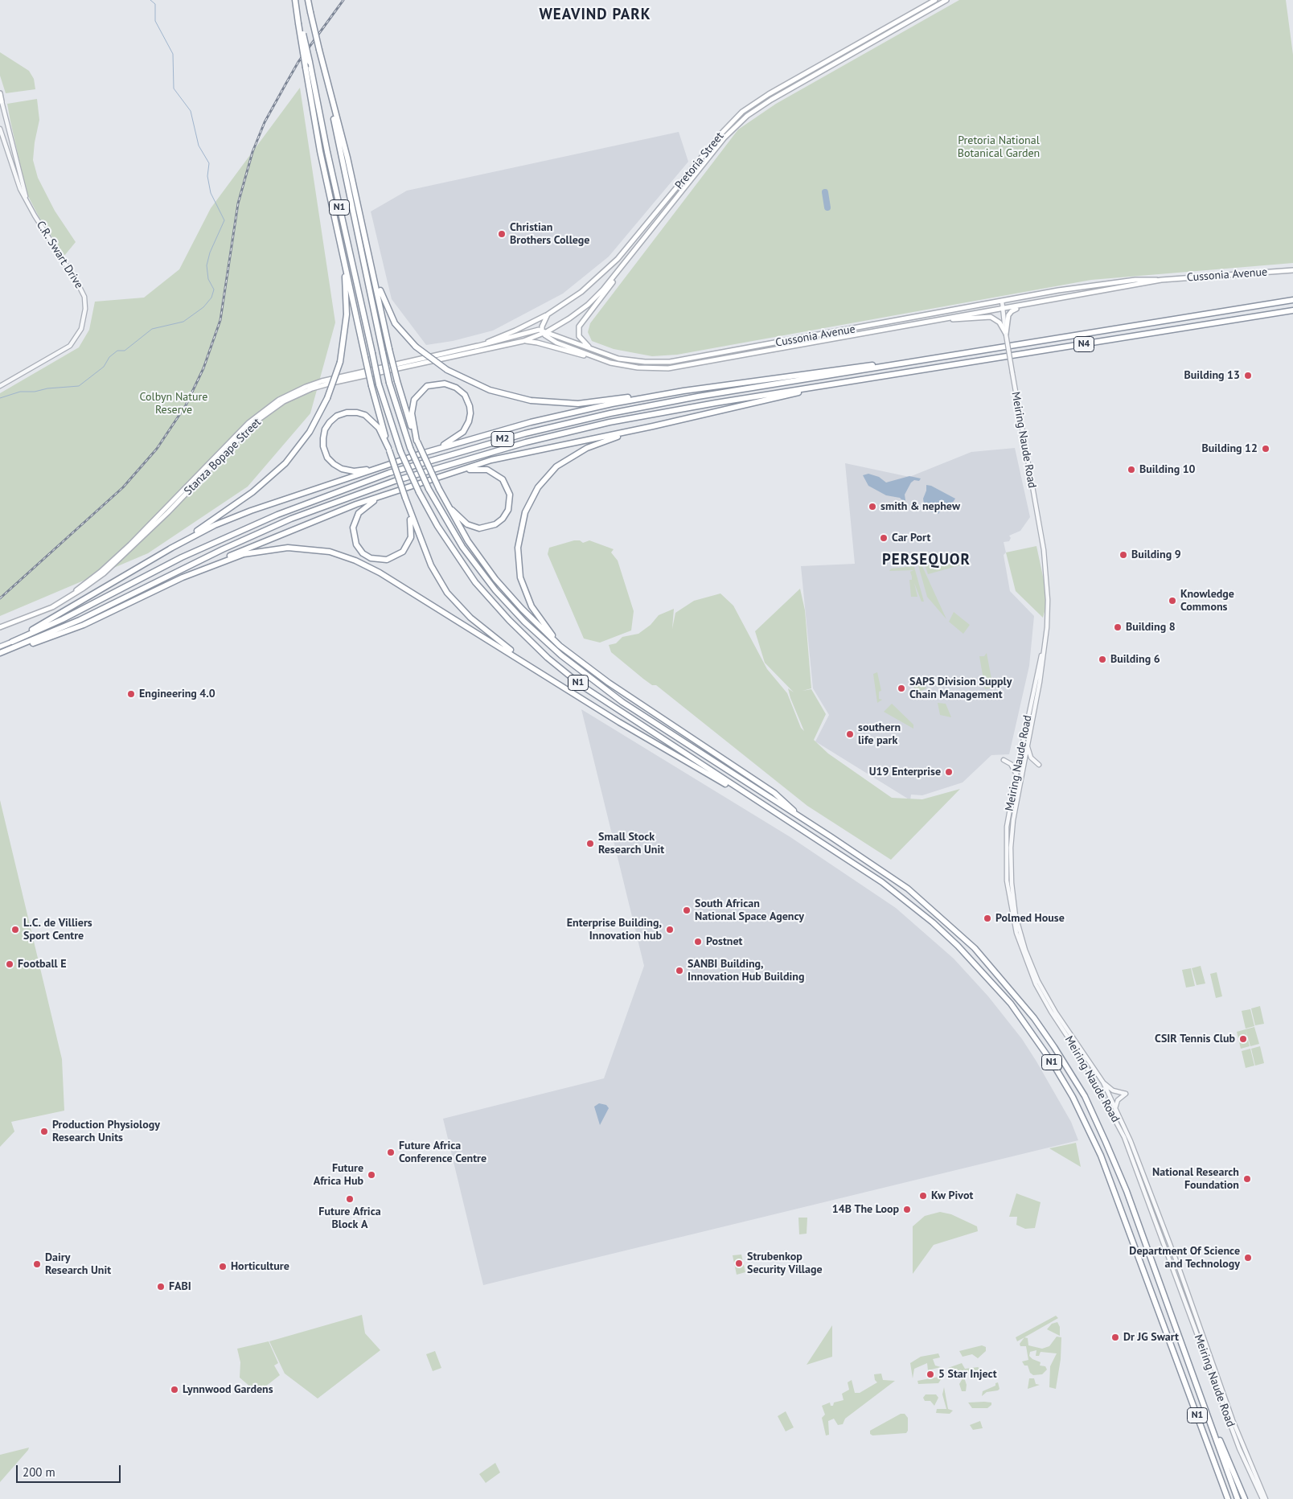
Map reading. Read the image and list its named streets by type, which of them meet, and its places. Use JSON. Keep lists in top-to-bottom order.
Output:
{
  "streets": {
    "highway": ["N1", "N4", "M2"],
    "main road": ["Pretoria Street", "Cussonia Avenue", "Stanza Bopape Street"],
    "street": ["C.R. Swart Drive", "Meiring Naude Road"]
  },
  "crossings": [
    ["Pretoria Street", "Stanza Bopape Street"],
    ["Cussonia Avenue", "Meiring Naude Road"],
    ["Cussonia Avenue", "Stanza Bopape Street"],
    ["N4", "M2"]
  ],
  "districts": ["WEAVIND PARK", "PERSEQUOR"],
  "parks": ["Pretoria National Botanical Garden", "Colbyn Nature Reserve"],
  "places": [
    "Christian Brothers College",
    "Building 13",
    "Building 12",
    "Building 10",
    "smith & nephew",
    "Car Port",
    "Building 9",
    "Knowledge Commons",
    "Building 8",
    "Building 6",
    "SAPS Division Supply Chain Management",
    "Engineering 4.0",
    "southern life park",
    "U19 Enterprise",
    "Small Stock Research Unit",
    "South African National Space Agency",
    "Polmed House",
    "L.C. de Villiers Sport Centre",
    "Enterprise Building, Innovation hub",
    "Postnet",
    "Football E",
    "SANBI Building, Innovation Hub Building",
    "CSIR Tennis Club",
    "Production Physiology Research Units",
    "Future Africa Conference Centre",
    "Future Africa Hub",
    "National Research Foundation",
    "Kw Pivot",
    "Future Africa Block A",
    "14B The Loop",
    "Department Of Science and Technology",
    "Strubenkop Security Village",
    "Dairy Research Unit",
    "Horticulture",
    "FABI",
    "Dr JG Swart",
    "5 Star Inject",
    "Lynnwood Gardens"
  ],
  "scale_bar": "200 m"
}
